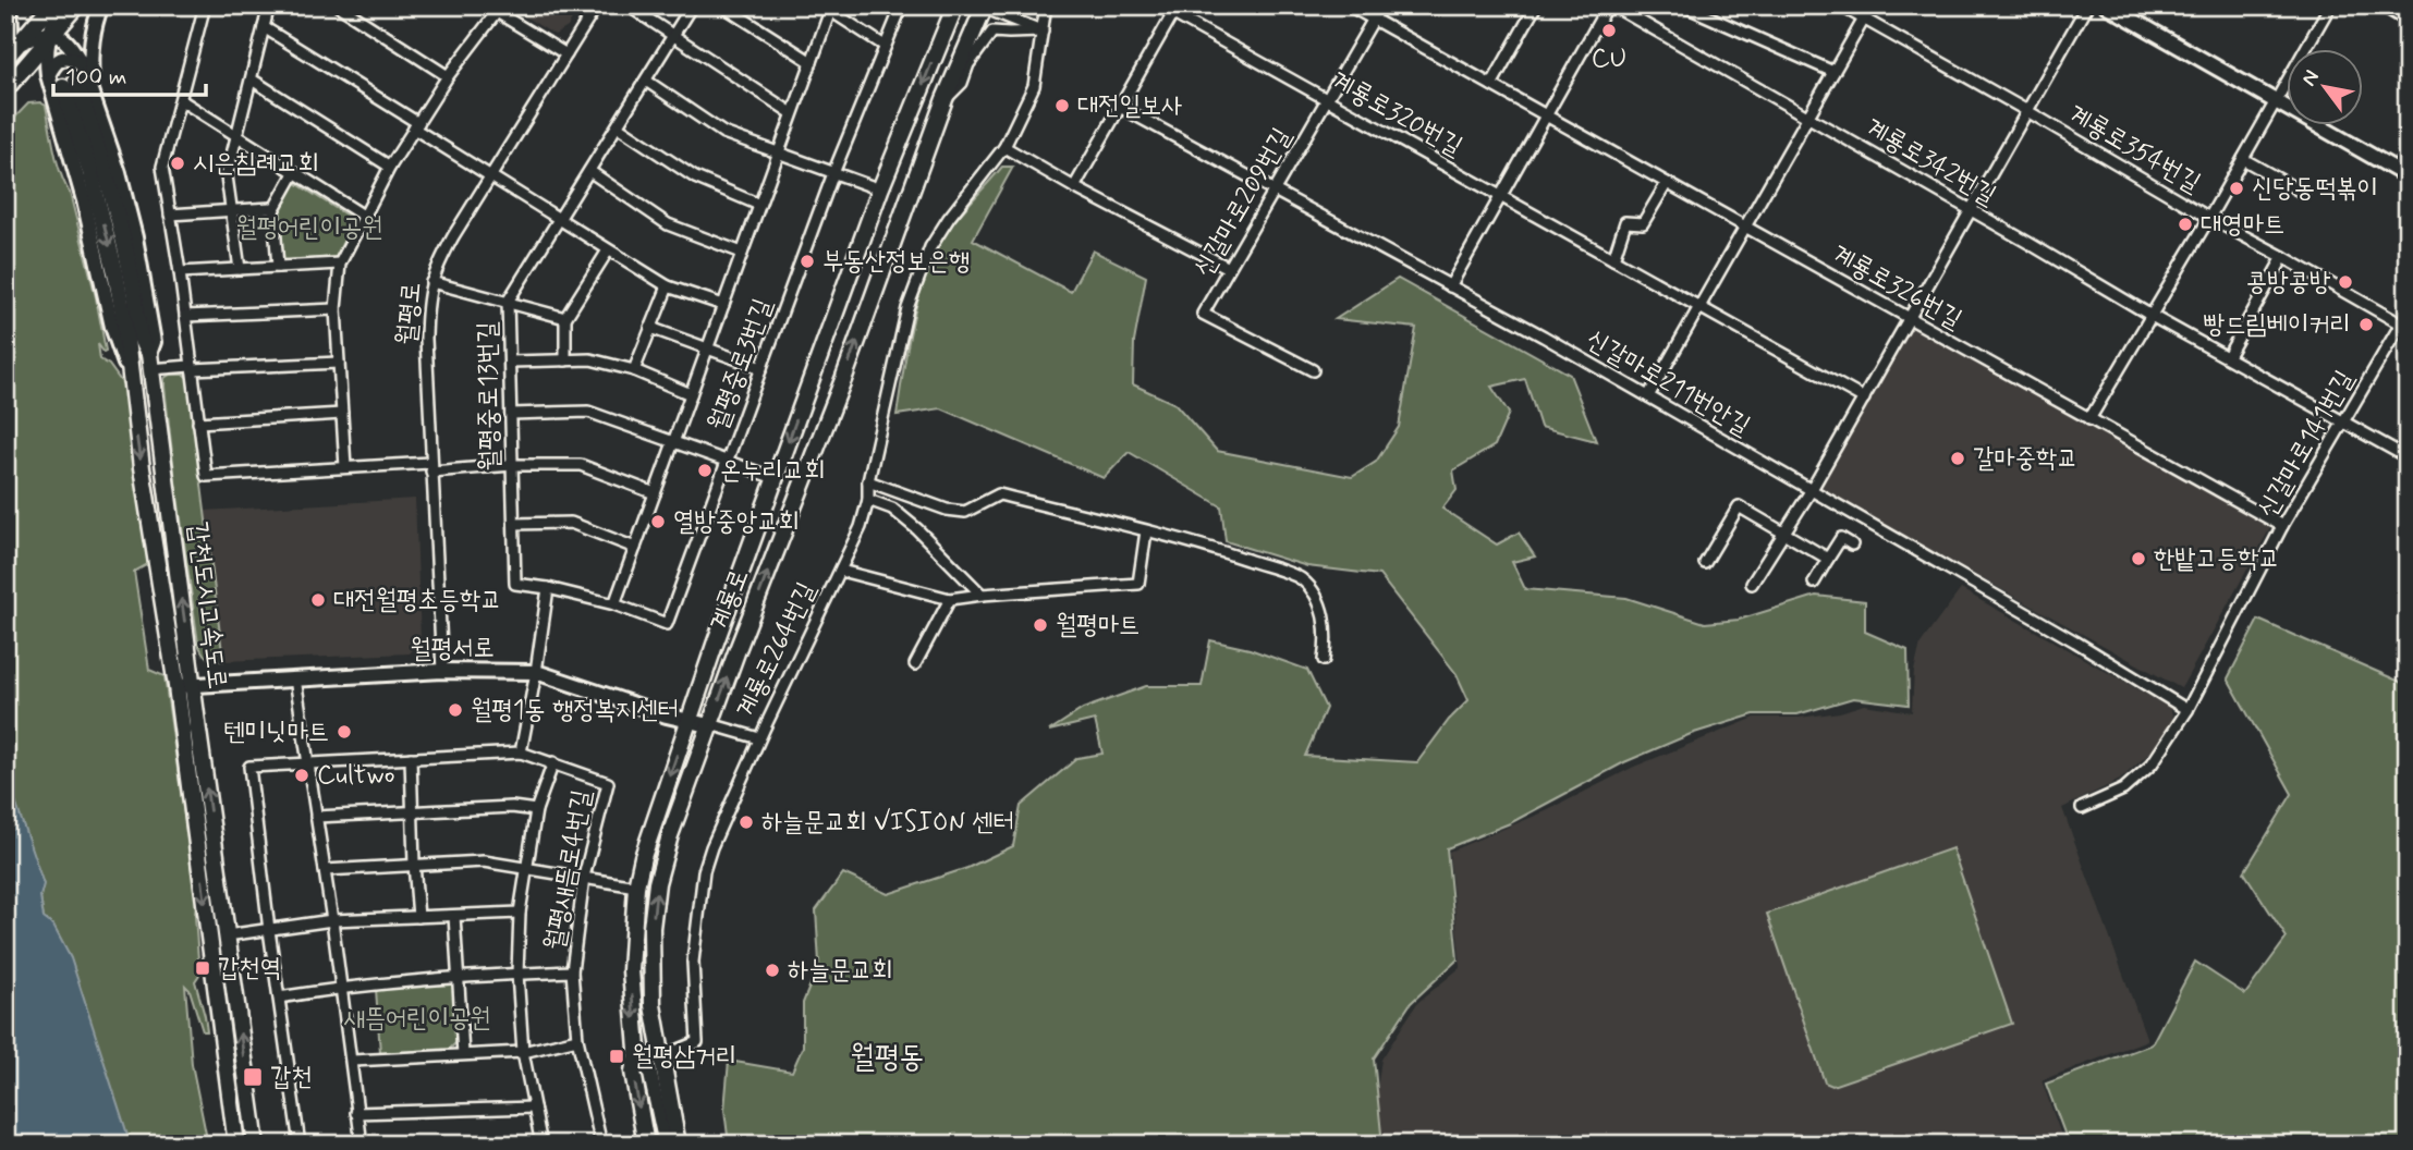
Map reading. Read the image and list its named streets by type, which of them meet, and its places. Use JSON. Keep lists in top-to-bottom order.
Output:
{
  "streets": {
    "main road": ["계룡로", "갑천도시고속도로"],
    "street": [
      "계룡로320번길",
      "계룡로354번길",
      "계룡로342번길",
      "신갈마로209번길",
      "계룡로326번길",
      "월평로",
      "월평중로3번길",
      "신갈마로211번안길",
      "월평중로13번길",
      "신갈마로141번길",
      "월평서로",
      "계룡로264번길",
      "월평새뜸로4번길"
    ]
  },
  "crossings": [
    ["계룡로320번길", "신갈마로209번길"],
    ["계룡로354번길", "신갈마로141번길"],
    ["계룡로342번길", "신갈마로141번길"],
    ["신갈마로209번길", "계룡로326번길"],
    ["신갈마로209번길", "신갈마로211번안길"],
    ["계룡로326번길", "신갈마로141번길"],
    ["월평로", "월평서로"],
    ["월평중로3번길", "월평중로13번길"],
    ["신갈마로211번안길", "신갈마로141번길"],
    ["계룡로", "월평서로"],
    ["계룡로", "계룡로264번길"],
    ["갑천도시고속도로", "월평서로"],
    ["월평서로", "계룡로264번길"]
  ],
  "districts": ["월평동"],
  "parks": ["월평어린이공원", "새뜸어린이공원"],
  "places": {
    "other": [
      "CU",
      "대전일보사",
      "시은침례교회",
      "신당동떡볶이",
      "대영마트",
      "부동산정보은행",
      "콩방콩방",
      "빵드림베이커리",
      "갈마중학교",
      "온누리교회",
      "열방중앙교회",
      "한밭고등학교",
      "대전월평초등학교",
      "월평마트",
      "월평1동 행정복지센터",
      "텐미닛마트",
      "Cultwo",
      "하늘문교회 VISION 센터",
      "하늘문교회"
    ],
    "transit": ["갑천역", "월평삼거리", "갑천"]
  },
  "scale_bar": "100 m",
  "north": "top left"
}
